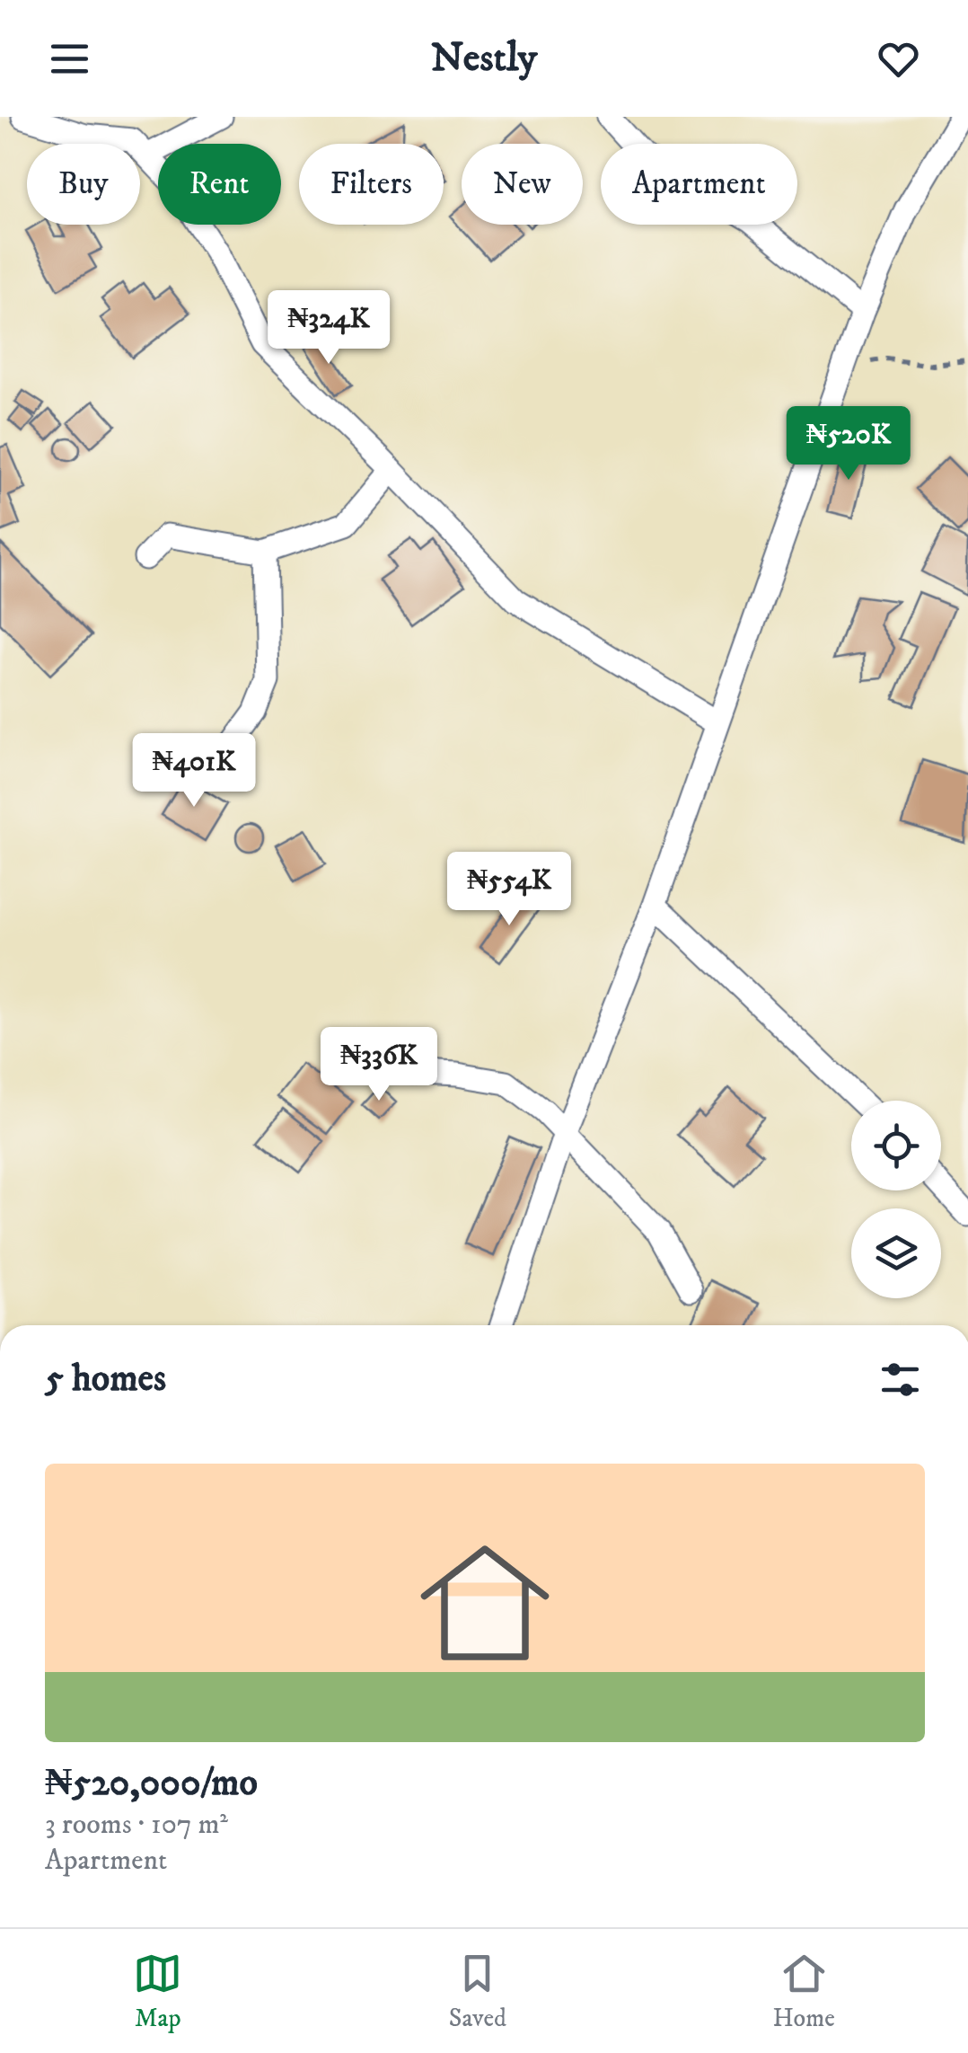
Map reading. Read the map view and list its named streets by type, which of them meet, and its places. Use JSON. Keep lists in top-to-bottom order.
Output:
{
  "page": {
    "header": "Nestly",
    "chip": [
      "Buy",
      "Rent",
      "Filters",
      "New",
      "Apartment"
    ],
    "price": [
      "₦324K",
      "₦520K",
      "₦401K",
      "₦554K",
      "₦336K"
    ],
    "heading": "5 homes",
    "list": [
      {
        "name": "₦520,000/mo",
        "note": "3 rooms · 107 m² · Apartment"
      }
    ],
    "tabs": ["Map", "Saved", "Home"]
  }
}
